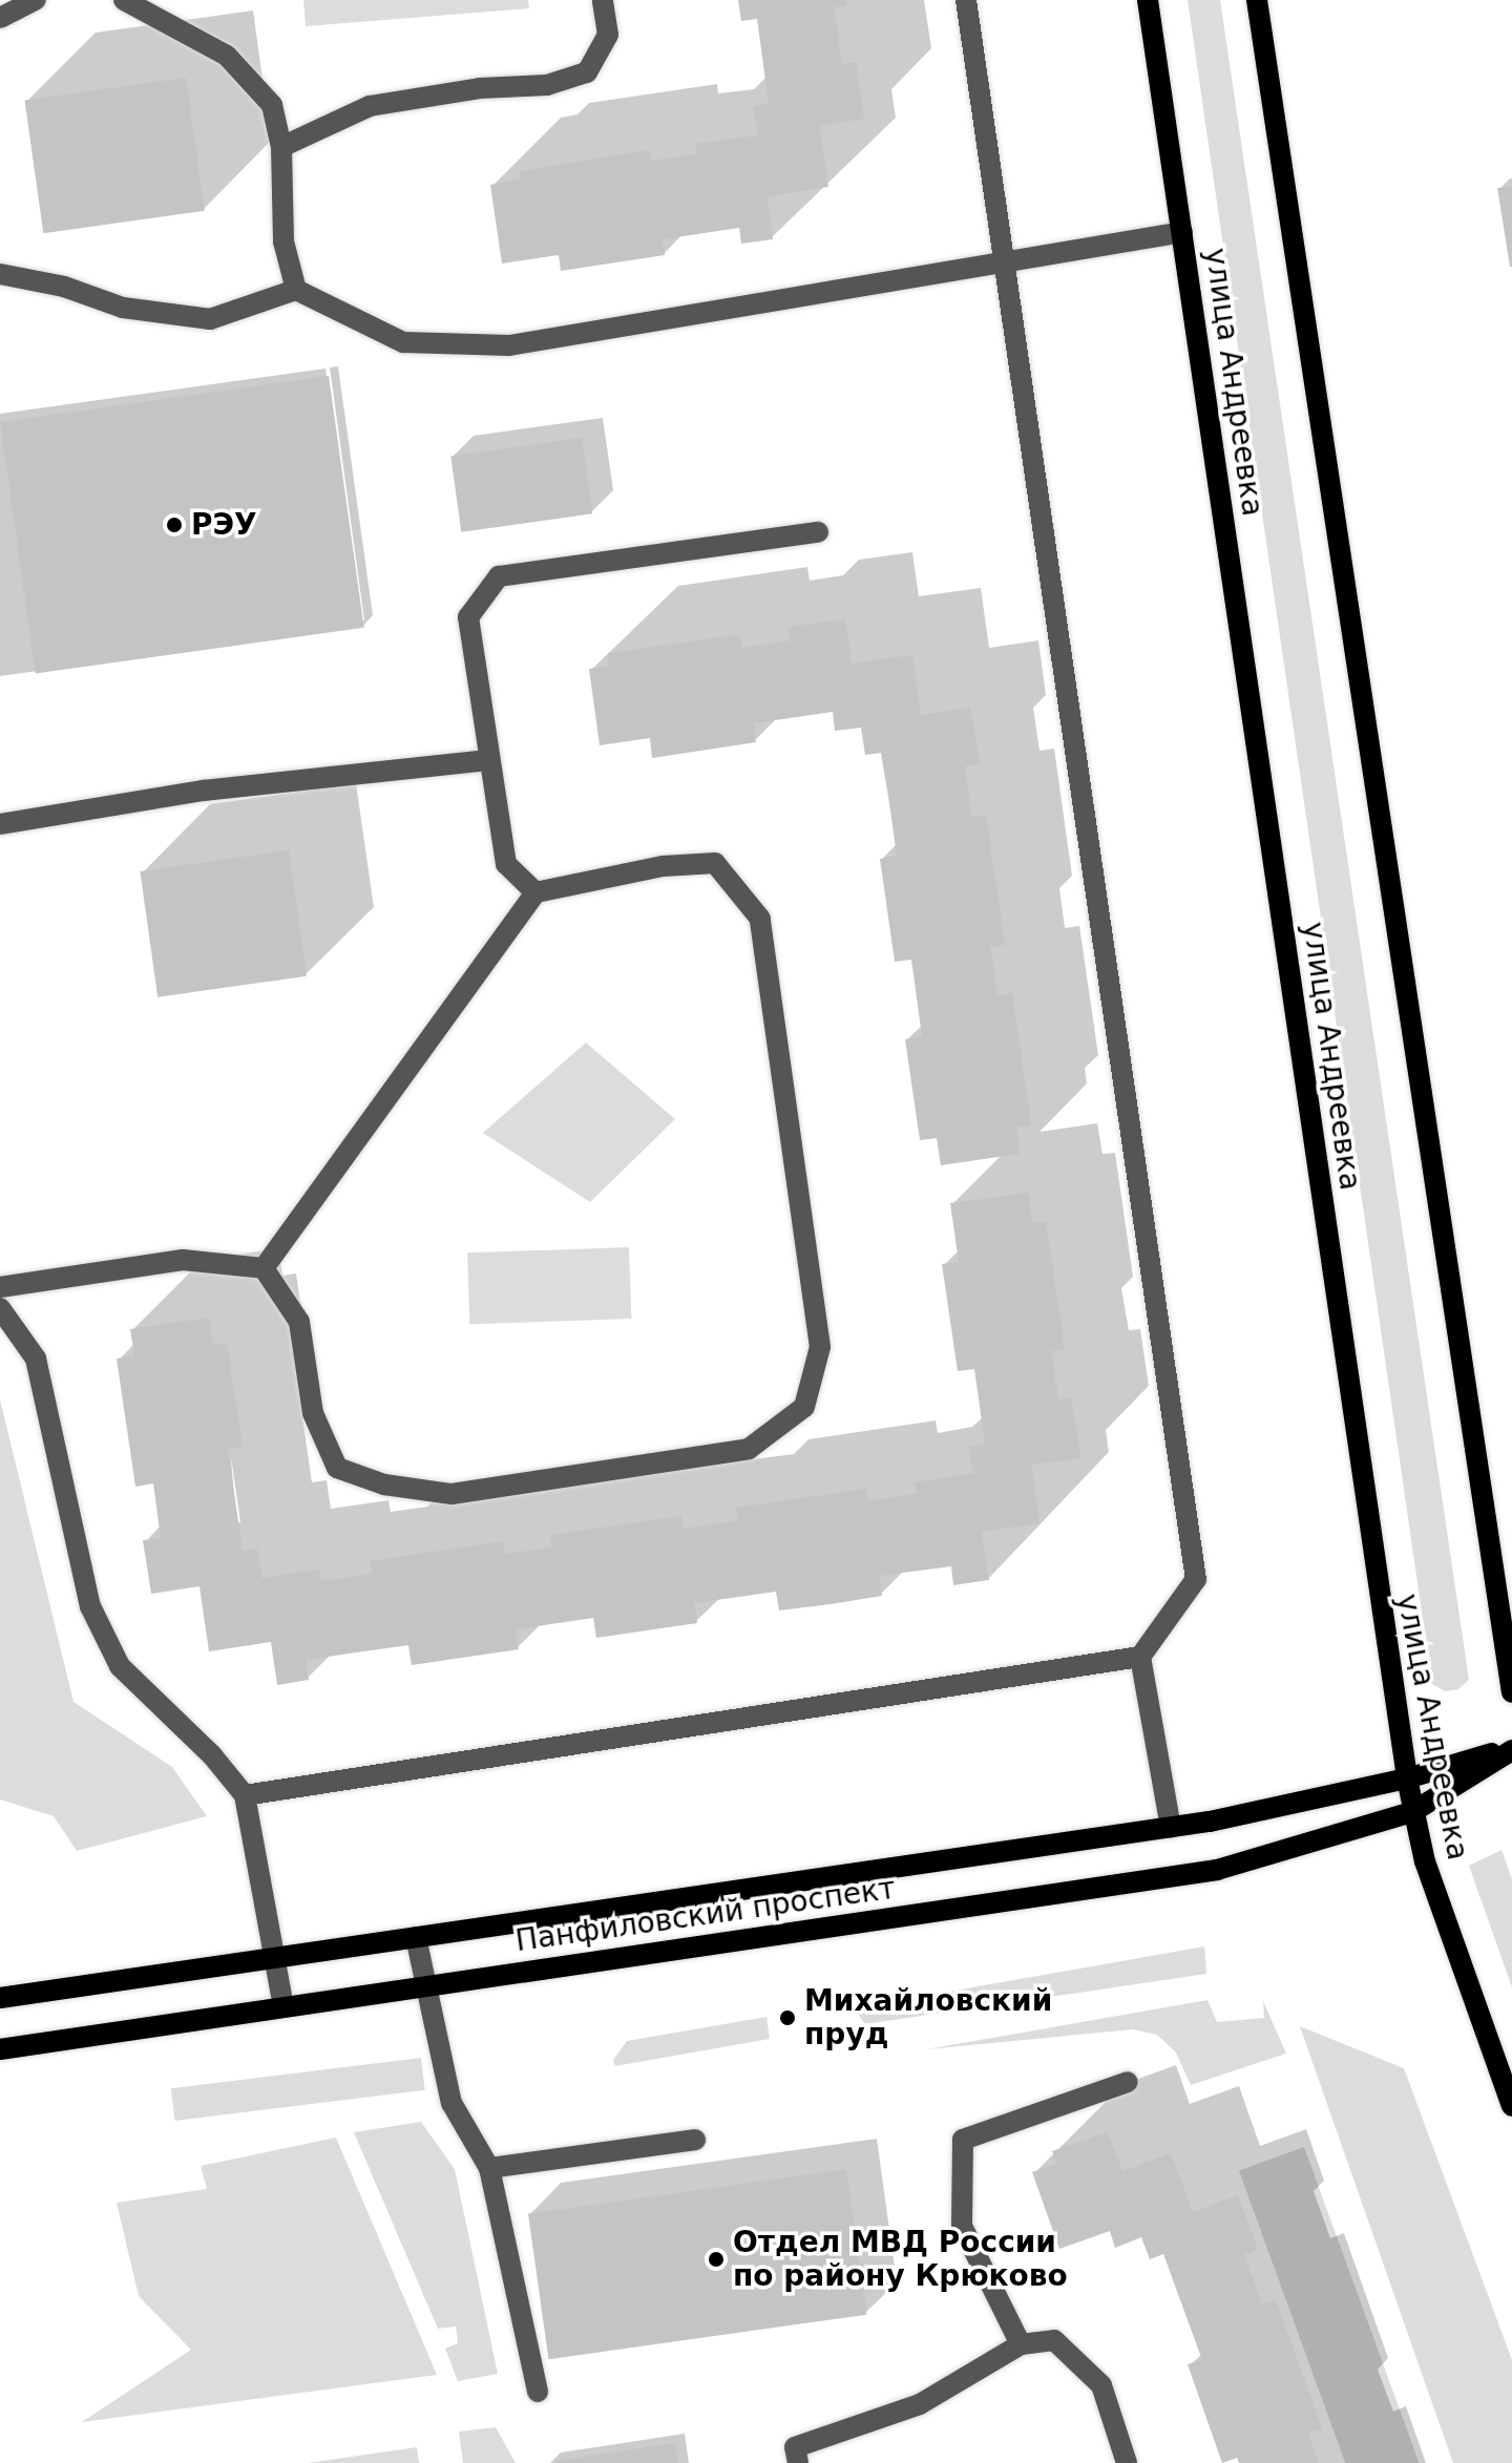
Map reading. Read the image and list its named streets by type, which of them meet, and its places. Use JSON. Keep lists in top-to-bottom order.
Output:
{
  "streets": {
    "main road": ["улица Андреевка", "Панфиловский проспект"]
  },
  "crossings": [
    ["улица Андреевка", "Панфиловский проспект"]
  ],
  "places": ["РЭУ", "Михайловский пруд", "Отдел МВД России по району Крюково"]
}
